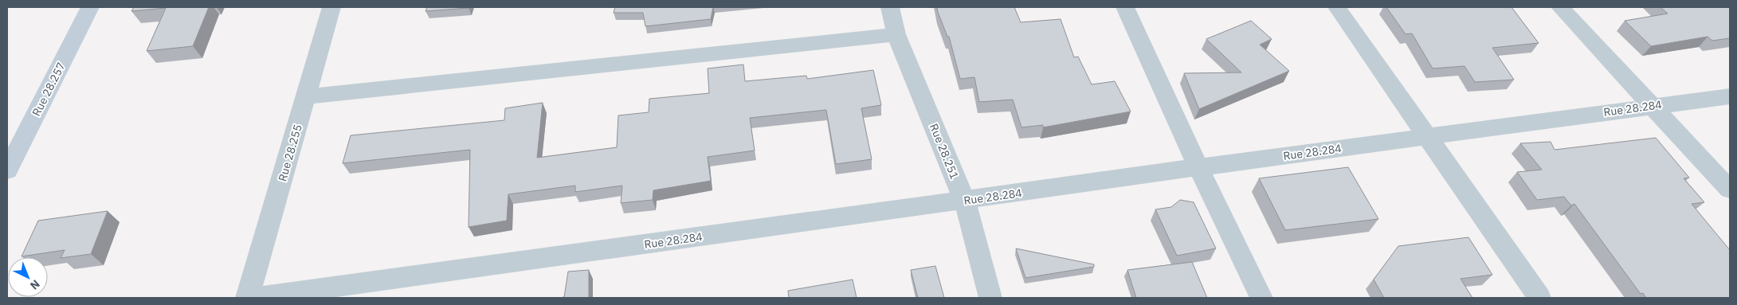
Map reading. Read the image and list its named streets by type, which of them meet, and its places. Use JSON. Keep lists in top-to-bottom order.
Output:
{
  "streets": {
    "street": [
      "Rue 28.257",
      "Rue 28.284",
      "Rue 28.251",
      "Rue 28.255"
    ]
  },
  "crossings": [
    ["Rue 28.284", "Rue 28.251"]
  ],
  "north": "bottom right"
}
